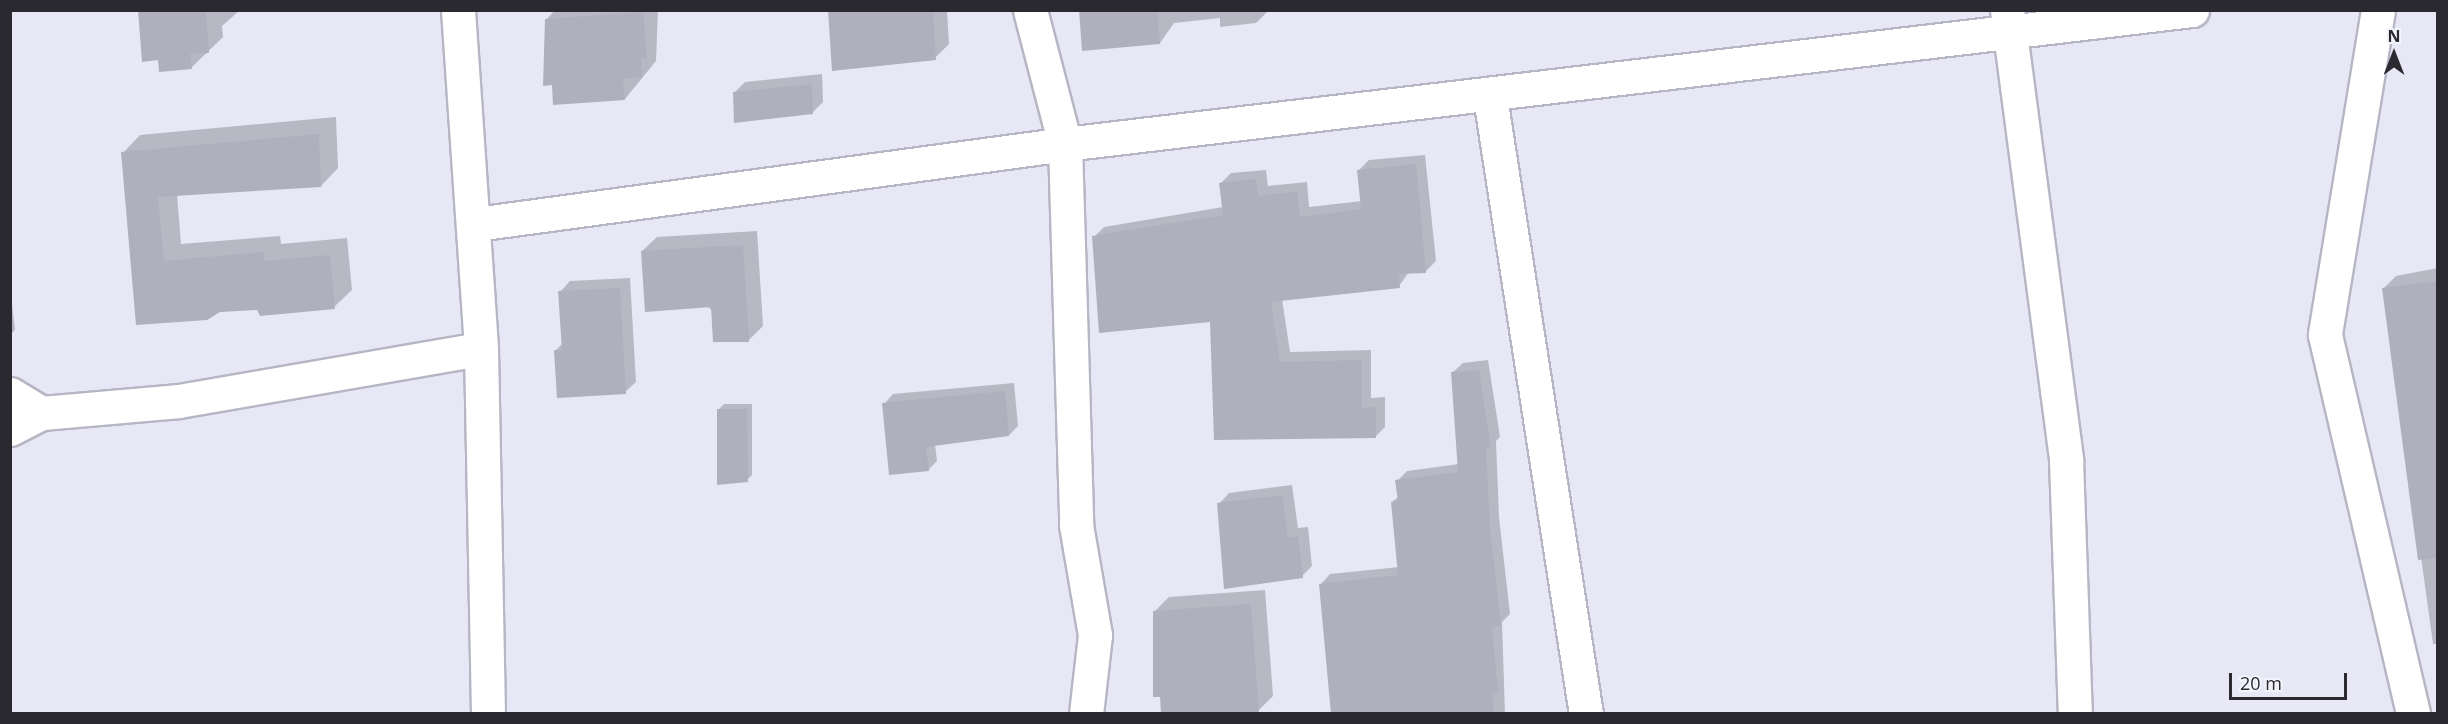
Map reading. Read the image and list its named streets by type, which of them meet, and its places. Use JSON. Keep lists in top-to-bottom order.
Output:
{
  "scale_bar": "20 m",
  "north": "top"
}
